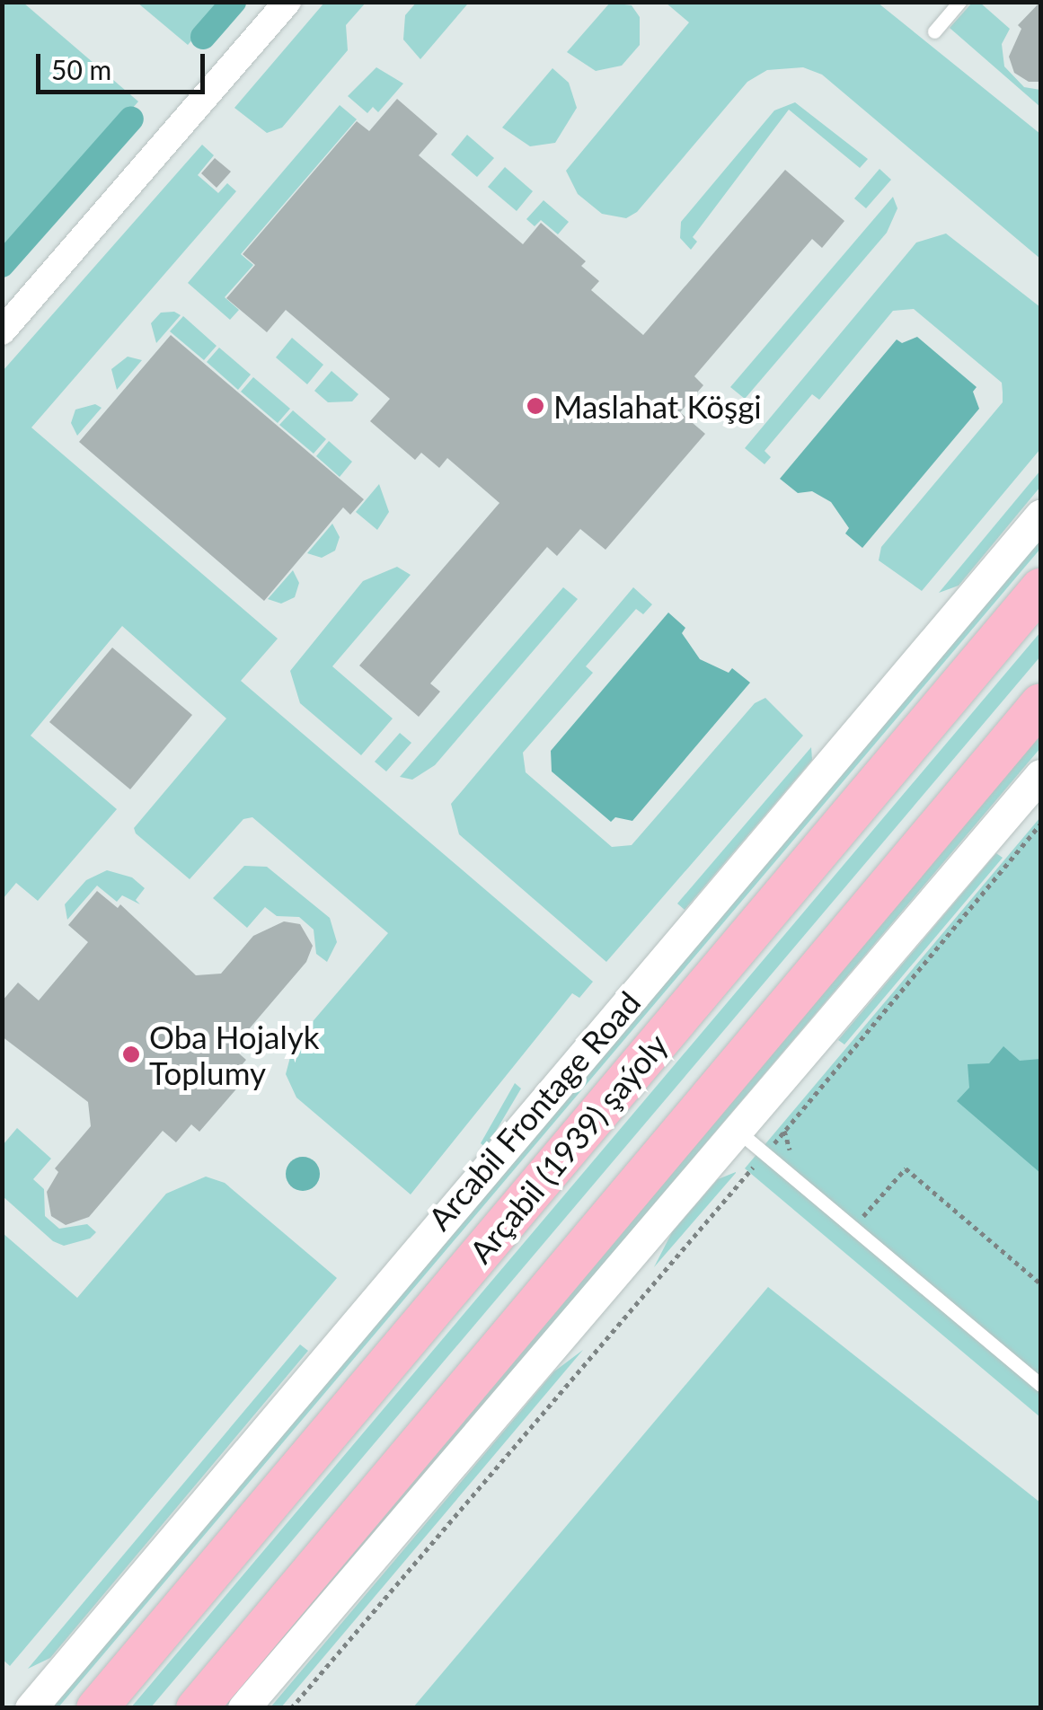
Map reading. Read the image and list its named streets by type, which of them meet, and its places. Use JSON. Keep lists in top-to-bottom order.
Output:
{
  "streets": {
    "main road": ["Arçabil (1939) şaýoly"],
    "street": ["Arcabil Frontage Road"]
  },
  "places": ["Maslahat Köşgi", "Oba Hojalyk Toplumy"],
  "scale_bar": "50 m"
}
